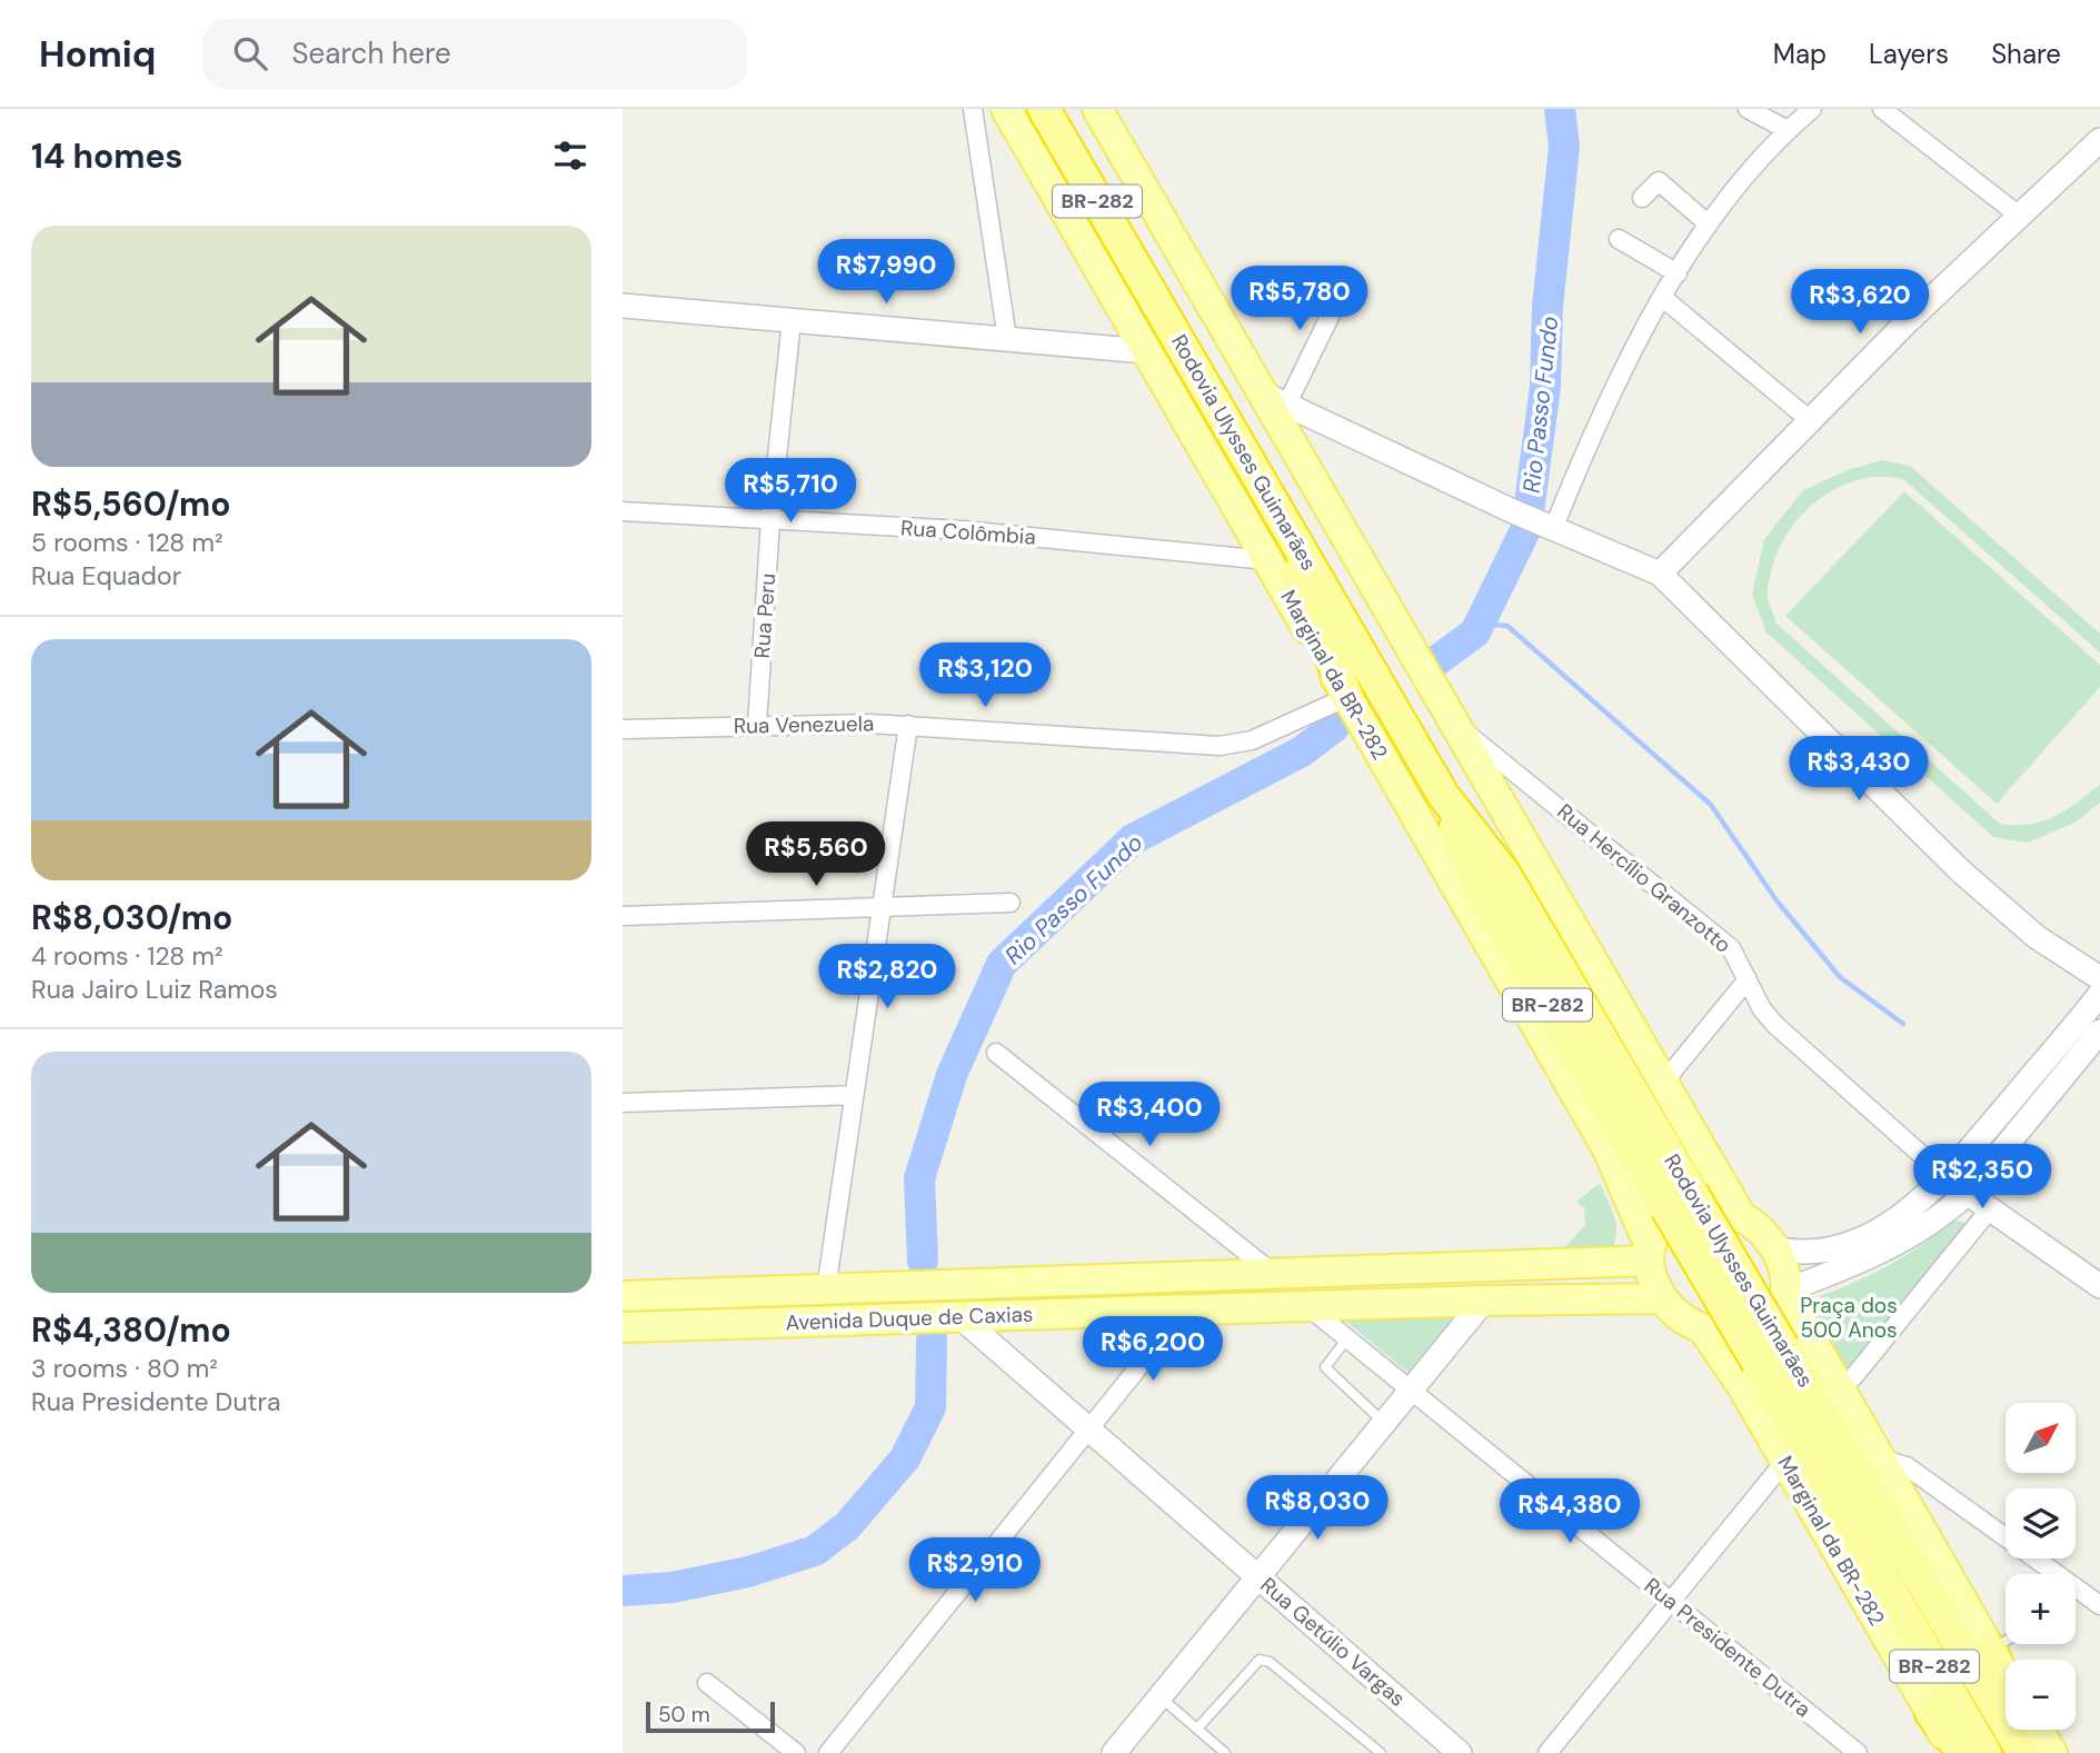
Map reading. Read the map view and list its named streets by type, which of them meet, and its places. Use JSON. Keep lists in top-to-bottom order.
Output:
{
  "streets": {
    "highway": ["BR-282", "Rodovia Ulysses Guimarães"],
    "main road": ["Marginal da BR-282", "Avenida Duque de Caxias"],
    "street": [
      "Rua Colômbia",
      "Rua Peru",
      "Rua Venezuela",
      "Rua Hercílio Granzotto",
      "Rua Getúlio Vargas",
      "Rua Presidente Dutra"
    ]
  },
  "crossings": [
    ["Rua Colômbia", "Rua Peru"],
    ["Rua Colômbia", "Marginal da BR-282"],
    ["Rua Peru", "Rua Venezuela"],
    ["Marginal da BR-282", "Rua Venezuela"],
    ["Marginal da BR-282", "Avenida Duque de Caxias"],
    ["Avenida Duque de Caxias", "Rua Getúlio Vargas"],
    ["Avenida Duque de Caxias", "Rua Presidente Dutra"]
  ],
  "water": ["Rio Passo Fundo"],
  "parks": ["Praça dos 500 Anos"],
  "scale_bar": "50 m",
  "north": "top right",
  "page": {
    "header": "Homiq",
    "search": "Search here",
    "nav": ["Map", "Layers", "Share"],
    "heading": "14 homes",
    "list": [
      {
        "name": "R$5,560/mo",
        "note": "5 rooms · 128 m² · Rua Equador"
      },
      {
        "name": "R$8,030/mo",
        "note": "4 rooms · 128 m² · Rua Jairo Luiz Ramos"
      },
      {
        "name": "R$4,380/mo",
        "note": "3 rooms · 80 m² · Rua Presidente Dutra"
      }
    ],
    "price": [
      "R$7,990",
      "R$5,780",
      "R$3,620",
      "R$5,710",
      "R$3,120",
      "R$3,430",
      "R$5,560",
      "R$2,820",
      "R$3,400",
      "R$2,350",
      "R$6,200",
      "R$8,030",
      "R$4,380",
      "R$2,910"
    ],
    "map_buttons": ["+", "−"],
    "scale": "50 m"
  }
}
